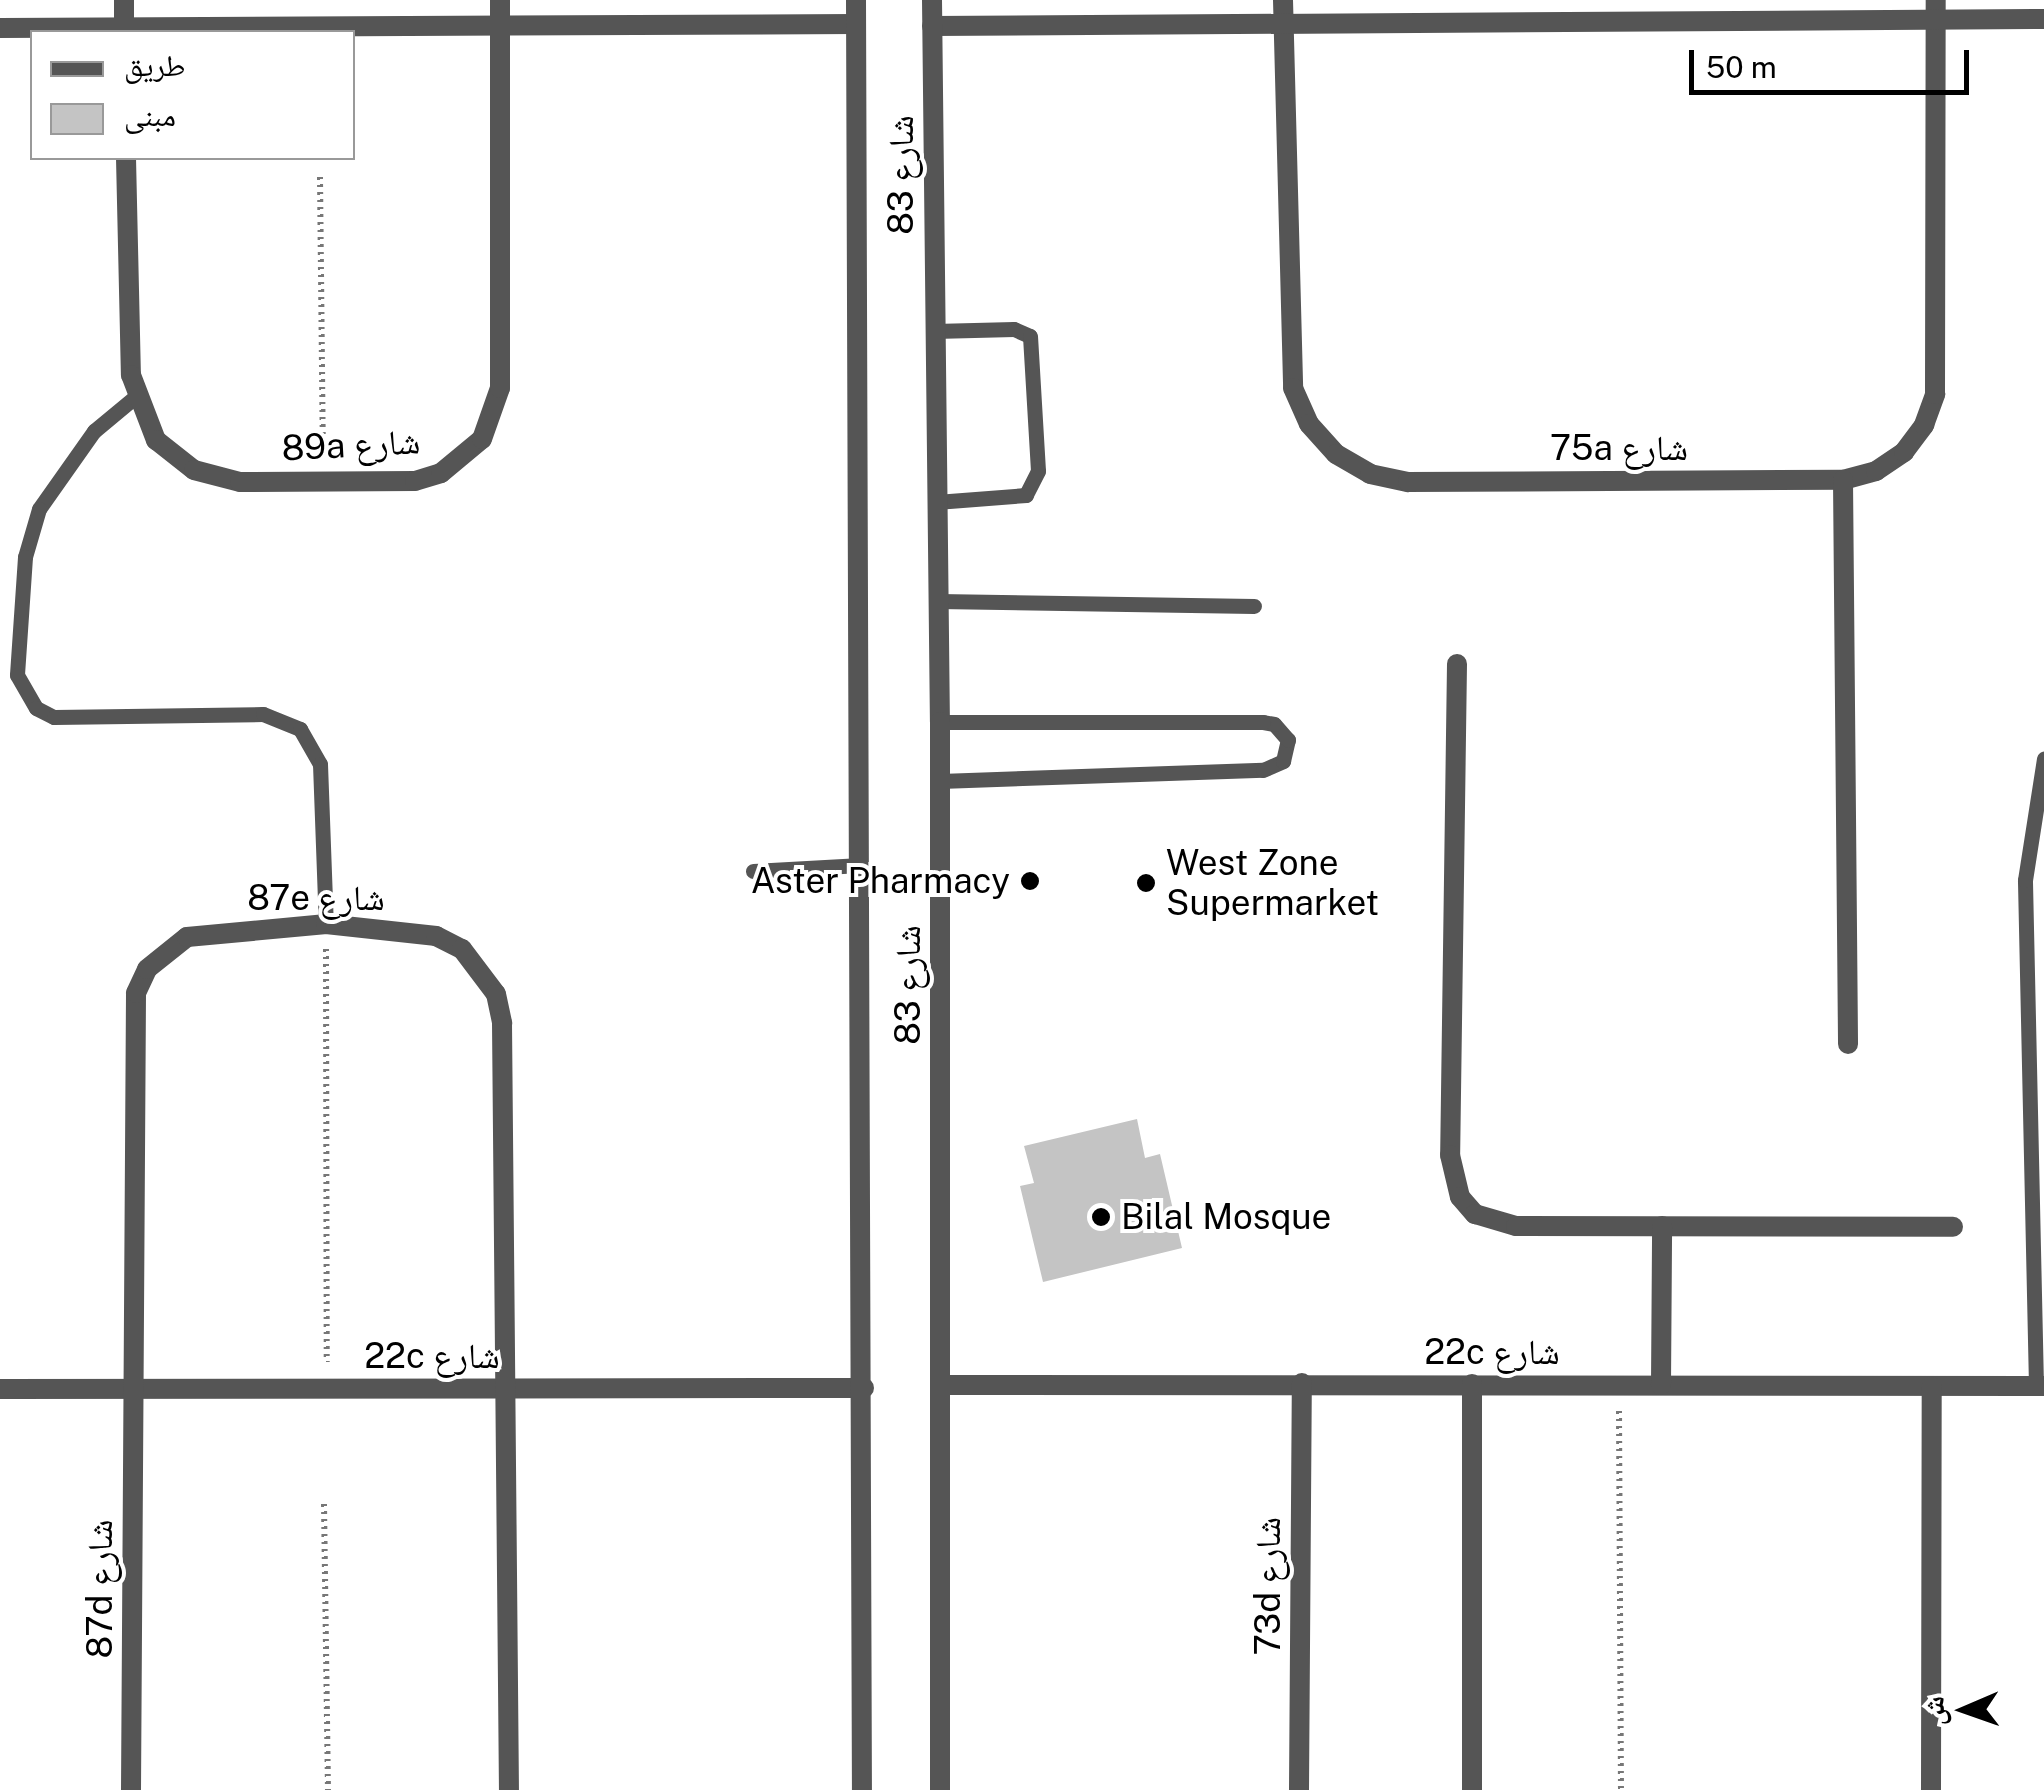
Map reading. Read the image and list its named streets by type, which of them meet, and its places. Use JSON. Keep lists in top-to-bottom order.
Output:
{
  "streets": {
    "street": [
      "شارع 83",
      "89a شارع",
      "75a شارع",
      "87e شارع",
      "22c شارع",
      "73d شارع",
      "87d شارع"
    ]
  },
  "crossings": [
    ["شارع 83", "22c شارع"],
    ["87e شارع", "22c شارع"],
    ["87e شارع", "87d شارع"],
    ["22c شارع", "73d شارع"],
    ["22c شارع", "87d شارع"]
  ],
  "places": ["Aster Pharmacy", "West Zone Supermarket", "Bilal Mosque"],
  "legend": ["طريق", "مبنى"],
  "scale_bar": "50 m",
  "north": "left"
}
